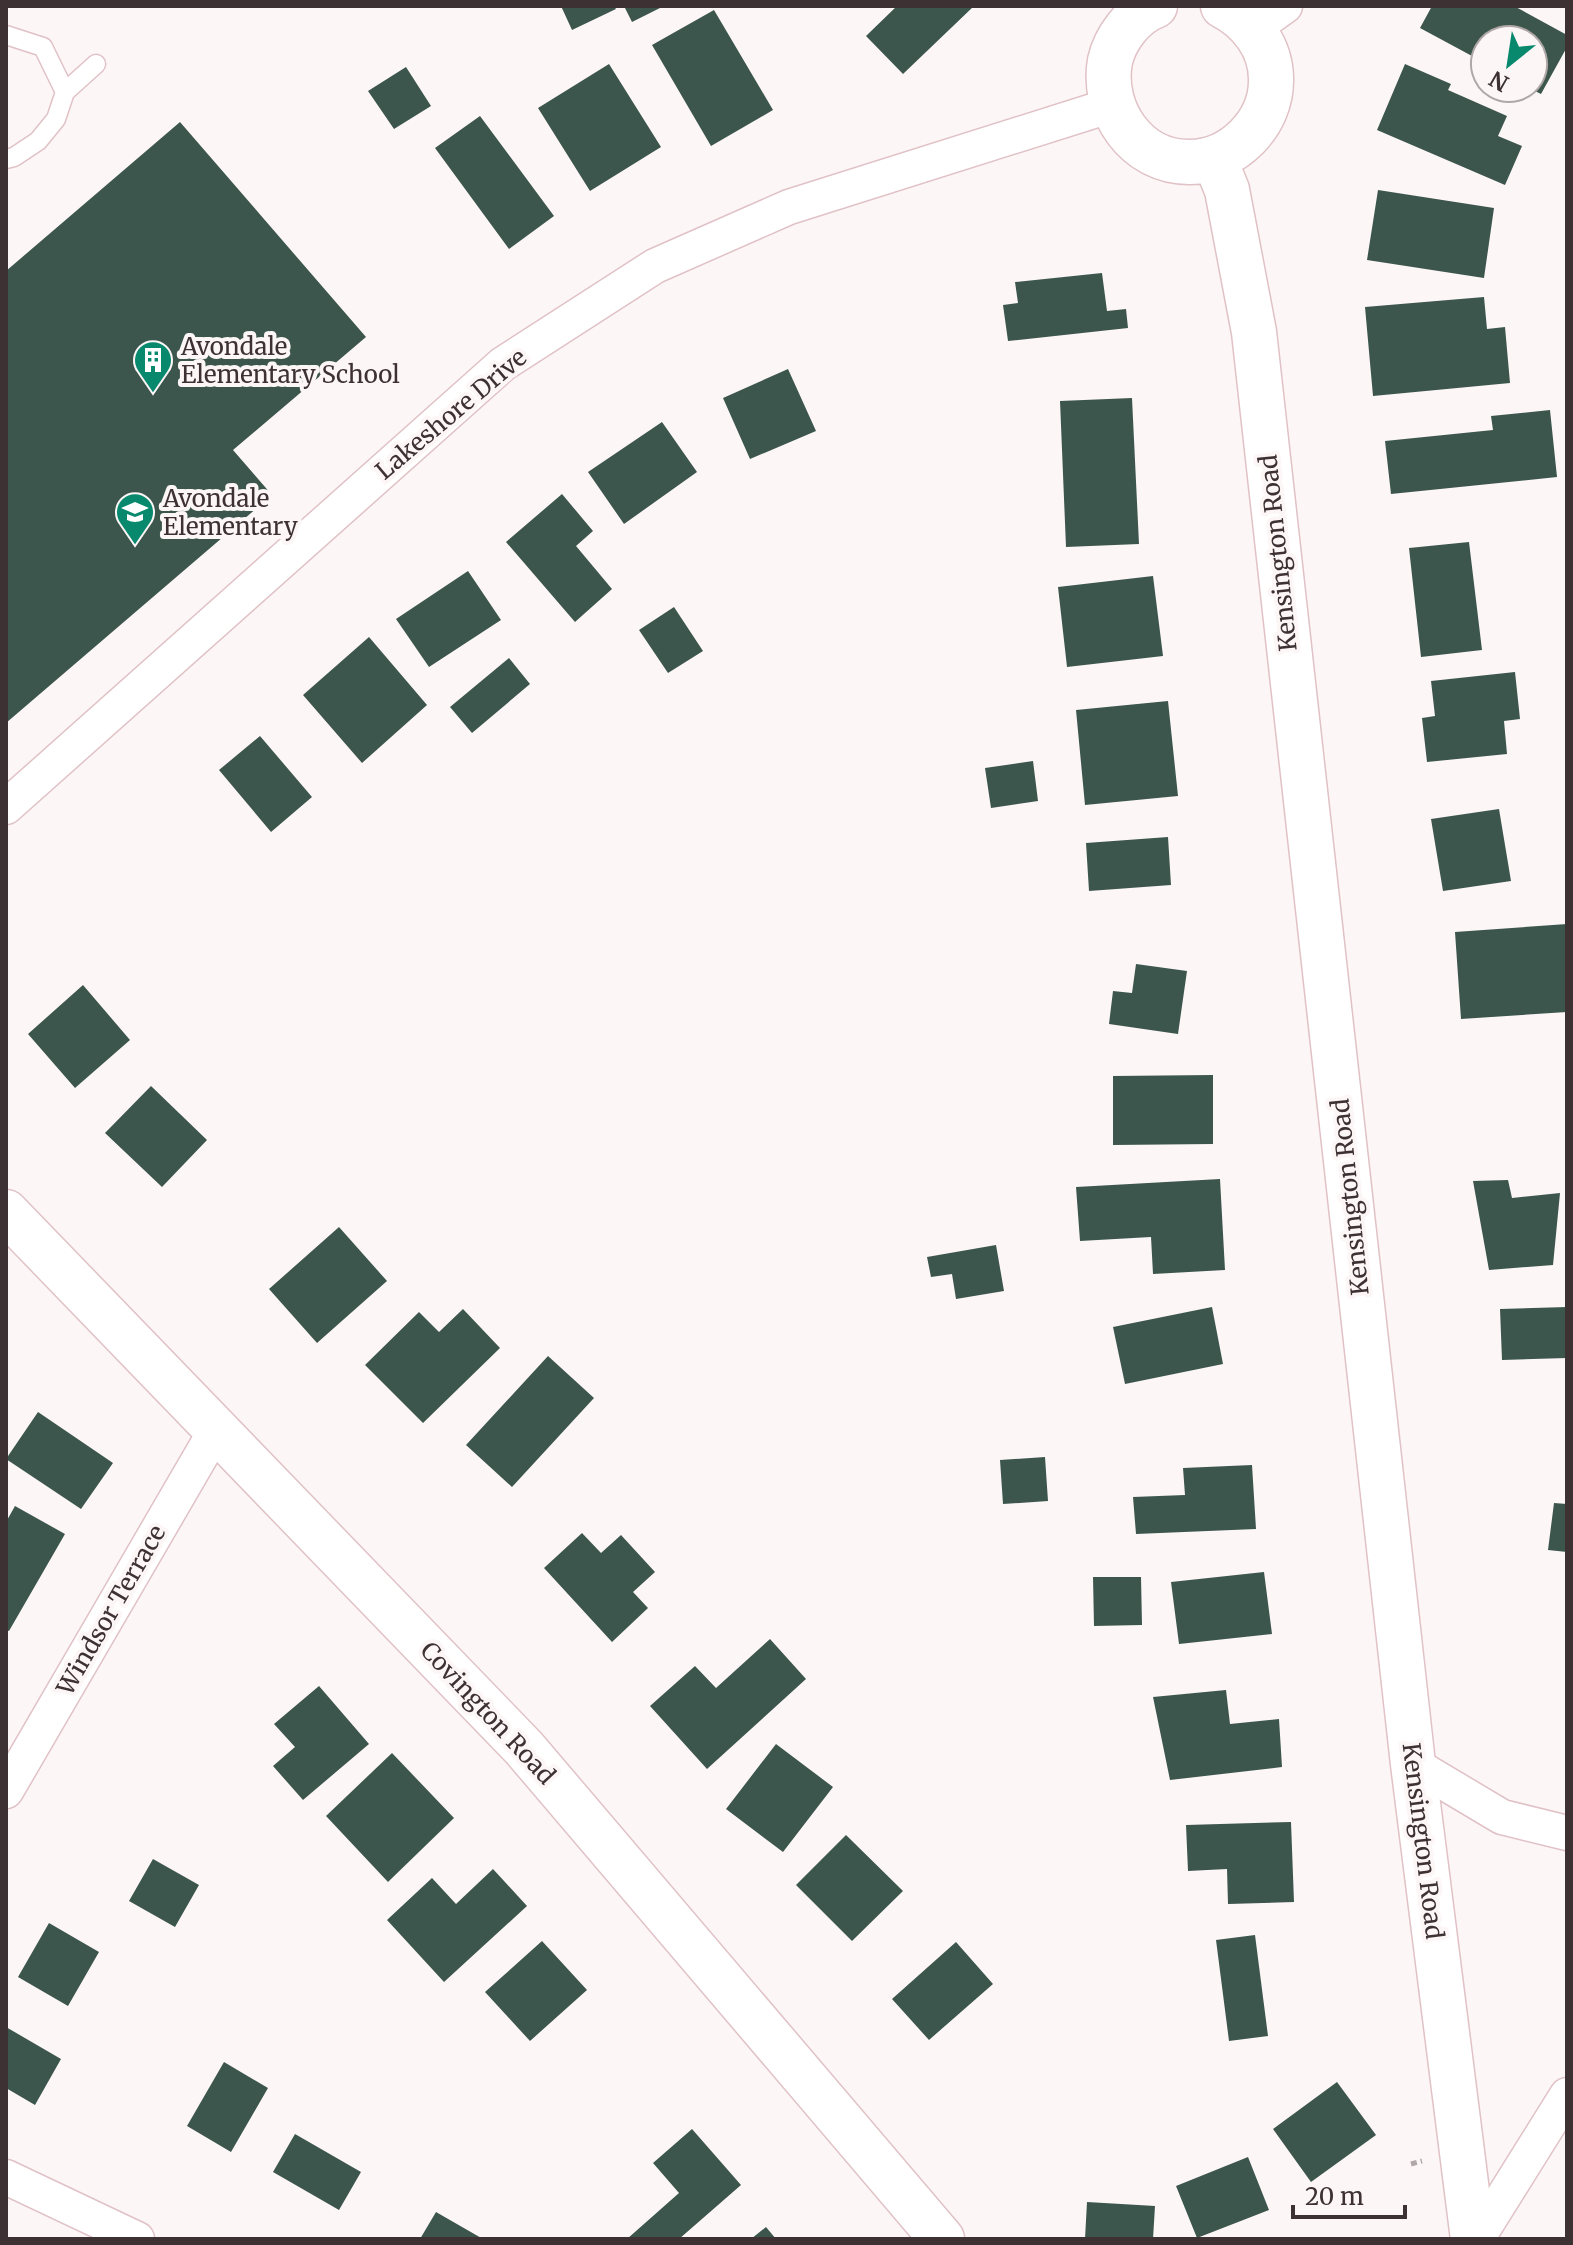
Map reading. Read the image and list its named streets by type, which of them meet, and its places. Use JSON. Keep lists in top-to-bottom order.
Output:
{
  "streets": {
    "street": [
      "Lakeshore Drive",
      "Kensington Road",
      "Windsor Terrace",
      "Covington Road"
    ]
  },
  "crossings": [
    ["Windsor Terrace", "Covington Road"]
  ],
  "places": {
    "building": ["Avondale Elementary School"],
    "school or university": ["Avondale Elementary"]
  },
  "scale_bar": "20 m",
  "north": "bottom left"
}
